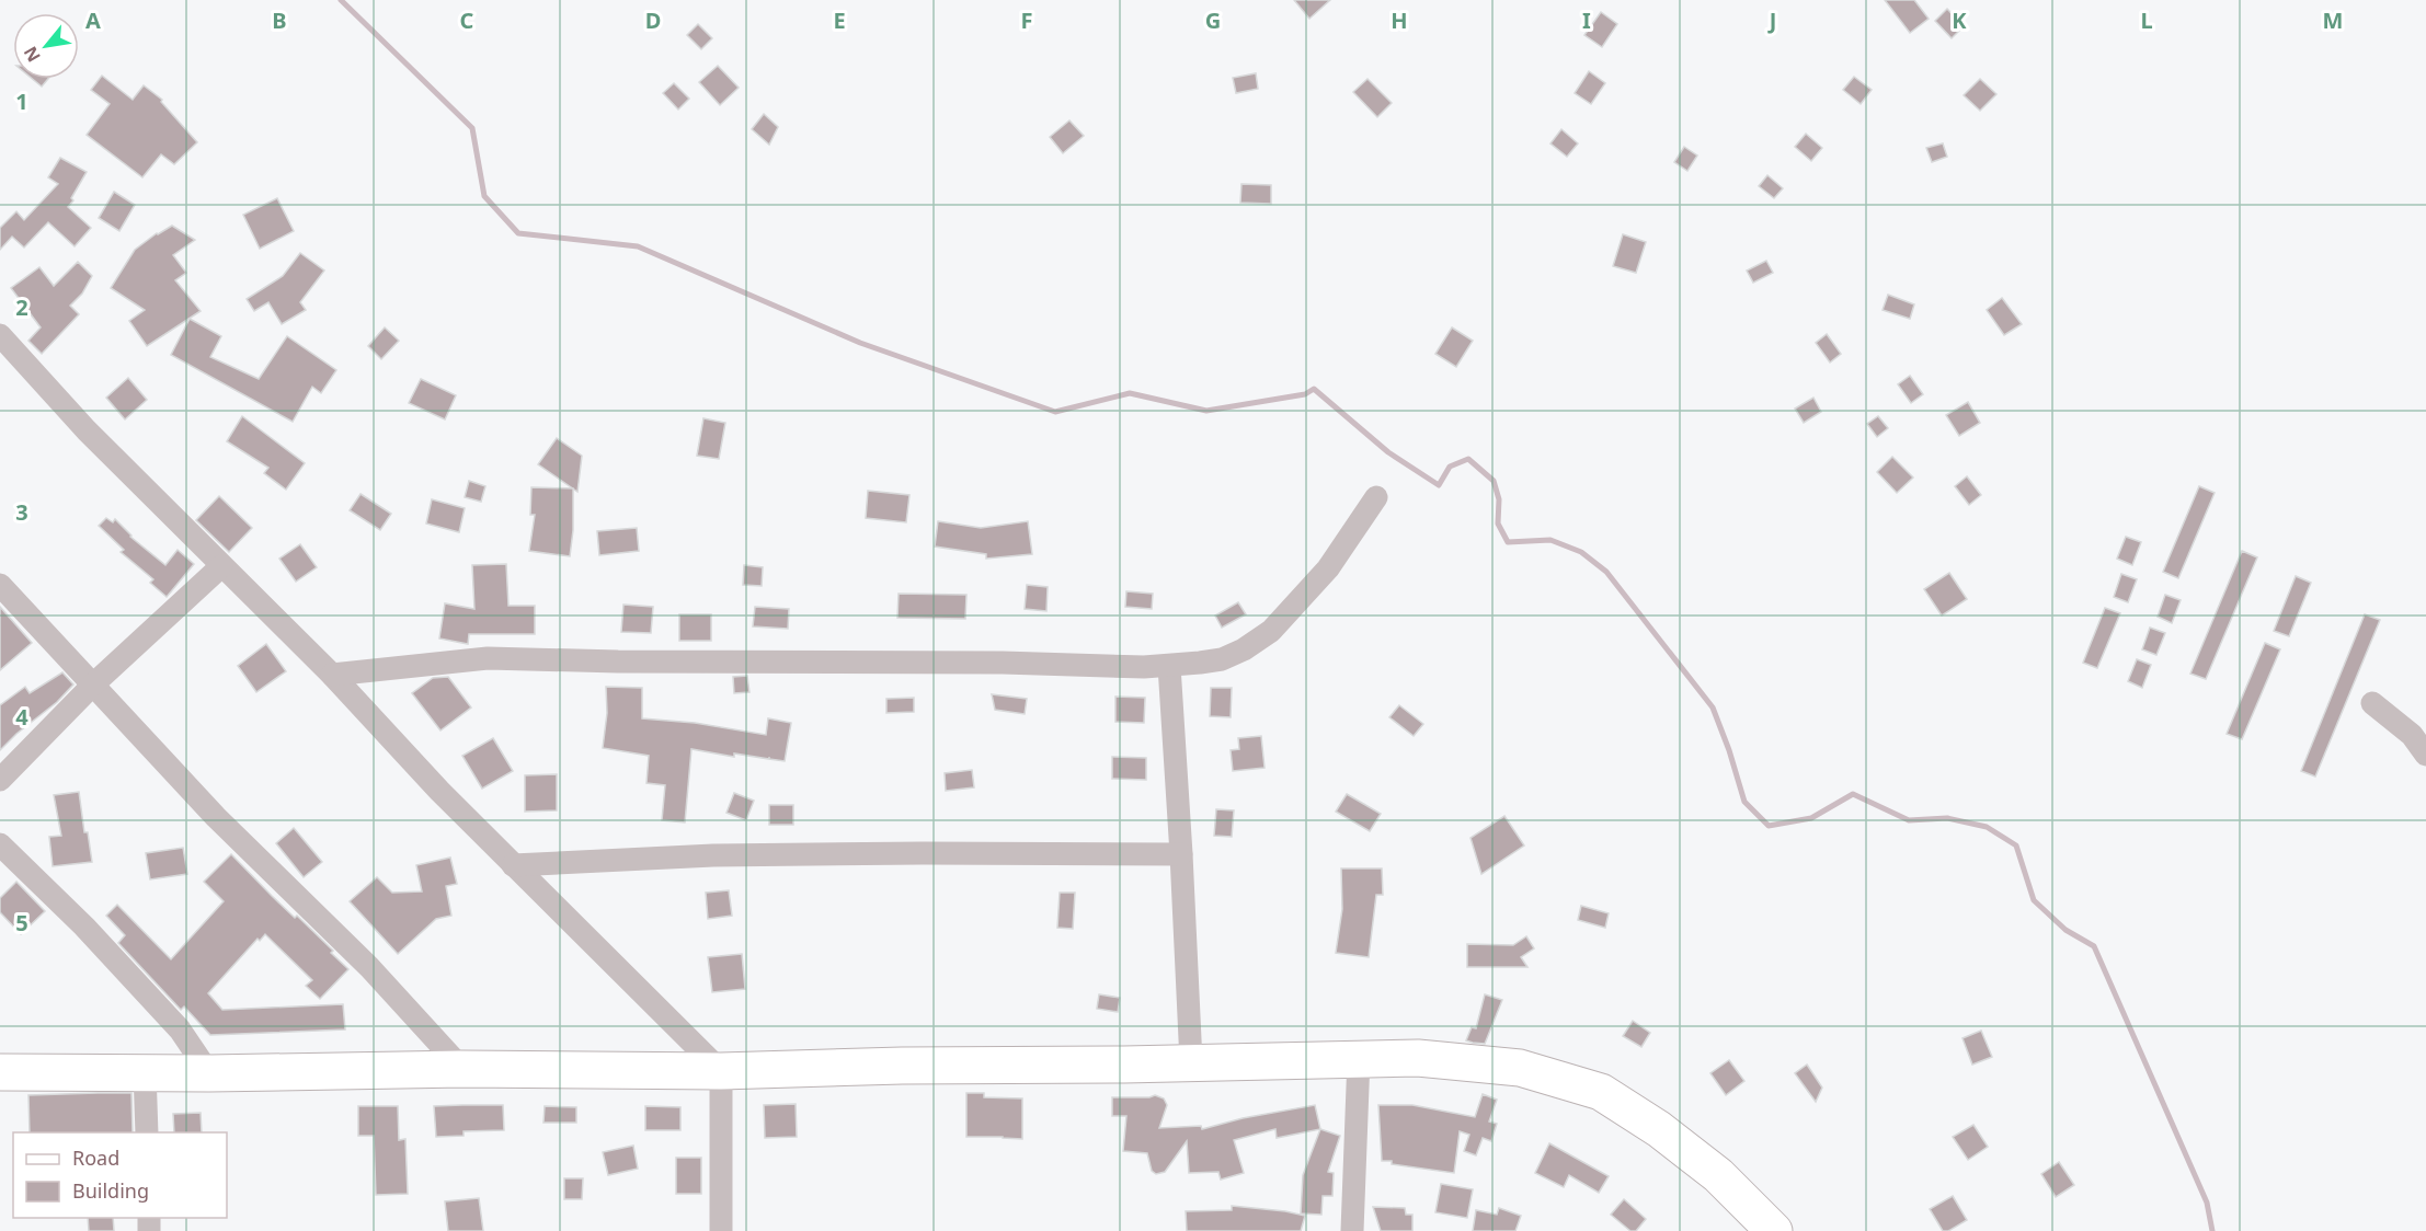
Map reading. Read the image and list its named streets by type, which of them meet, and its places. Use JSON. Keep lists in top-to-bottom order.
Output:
{
  "legend": ["Road", "Building"],
  "north": "bottom left",
  "grid": {
    "columns": [
      "A",
      "B",
      "C",
      "D",
      "E",
      "F",
      "G",
      "H",
      "I",
      "J",
      "K",
      "L",
      "M"
    ],
    "rows": [
      "1",
      "2",
      "3",
      "4",
      "5"
    ]
  }
}
